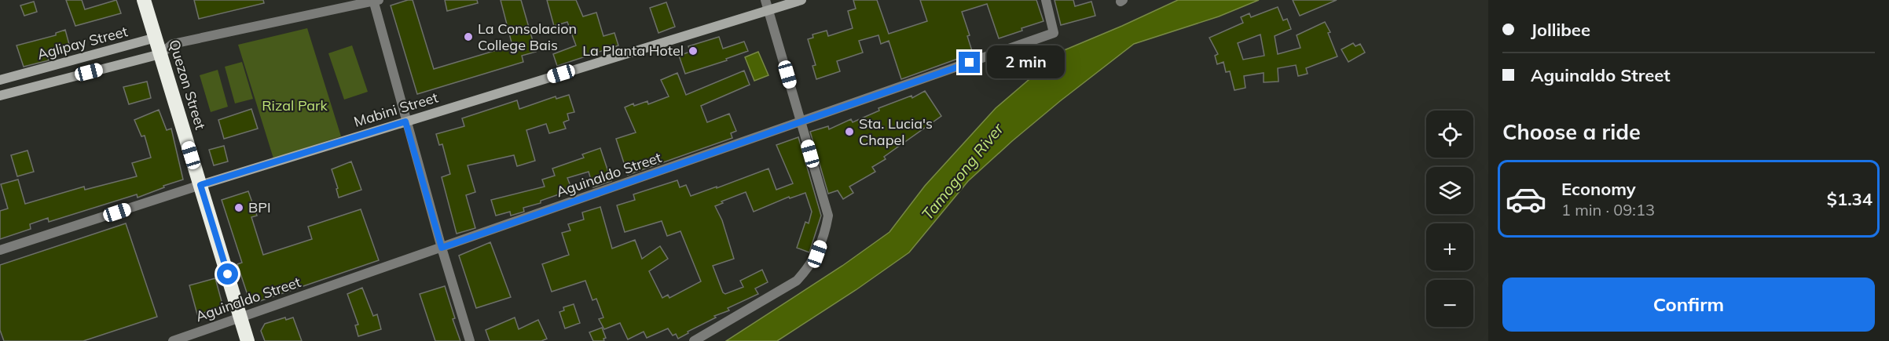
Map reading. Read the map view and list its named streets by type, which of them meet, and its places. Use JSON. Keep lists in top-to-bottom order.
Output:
{
  "streets": {
    "highway": ["Quezon Street"],
    "street": ["Aglipay Street", "Mabini Street", "Aguinaldo Street"]
  },
  "crossings": [
    ["Aglipay Street", "Quezon Street"],
    ["Quezon Street", "Mabini Street"],
    ["Quezon Street", "Aguinaldo Street"]
  ],
  "water": ["Tamogong River"],
  "parks": ["Rizal Park"],
  "places": [
    "La Consolacion College Bais",
    "La Planta Hotel",
    "Sta. Lucia's Chapel",
    "BPI"
  ],
  "page": {
    "banner": ["Jollibee", "Aguinaldo Street"],
    "bubble": "2 min",
    "heading": "Choose a ride",
    "map_buttons": ["+", "−"],
    "list": [
      {
        "name": "Economy",
        "note": "1 min · 09:13",
        "value": "$1.34"
      }
    ],
    "buttons": "Confirm"
  }
}
